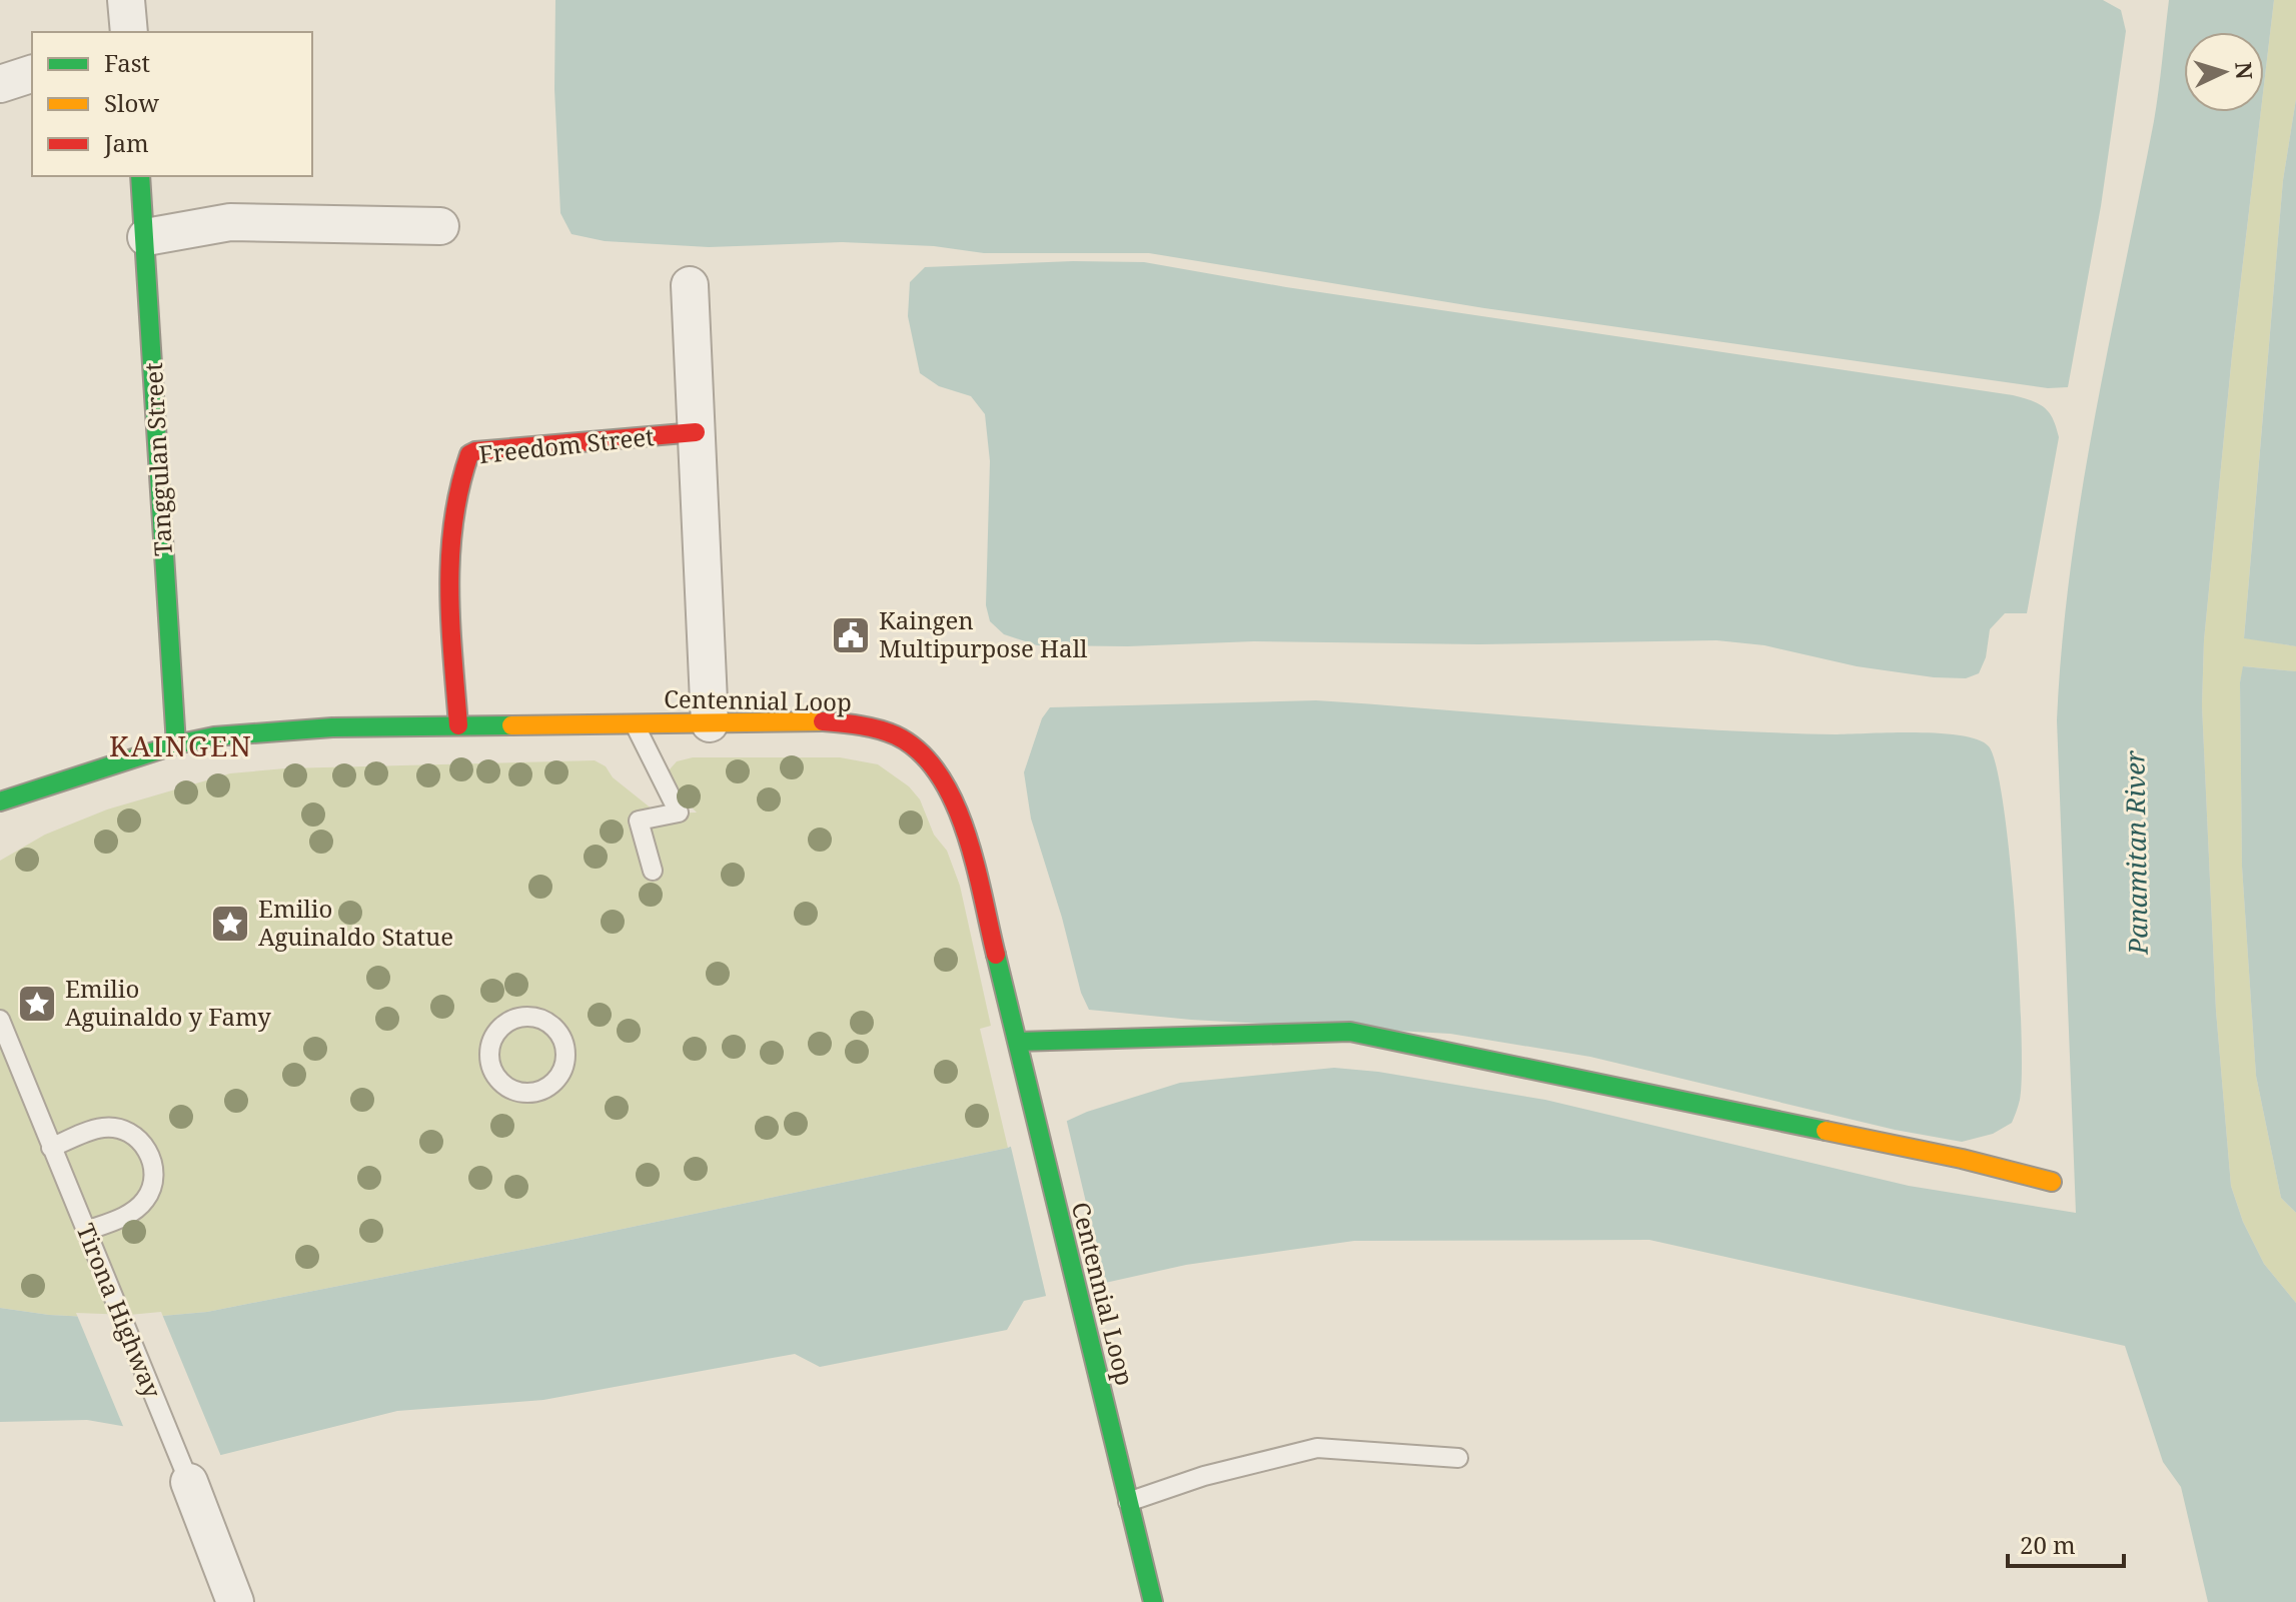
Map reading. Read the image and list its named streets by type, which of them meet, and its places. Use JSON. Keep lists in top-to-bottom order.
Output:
{
  "streets": {
    "street": [
      "Freedom Street",
      "Tanggulan Street",
      "Centennial Loop",
      "Tirona Highway"
    ]
  },
  "crossings": [
    ["Freedom Street", "Centennial Loop"],
    ["Tanggulan Street", "Centennial Loop"]
  ],
  "districts": ["KAINGEN"],
  "water": ["Panamitan River"],
  "places": {
    "public building": ["Kaingen Multipurpose Hall"],
    "place": ["Emilio Aguinaldo Statue", "Emilio Aguinaldo y Famy"]
  },
  "legend": ["Fast", "Slow", "Jam"],
  "scale_bar": "20 m",
  "north": "right"
}
